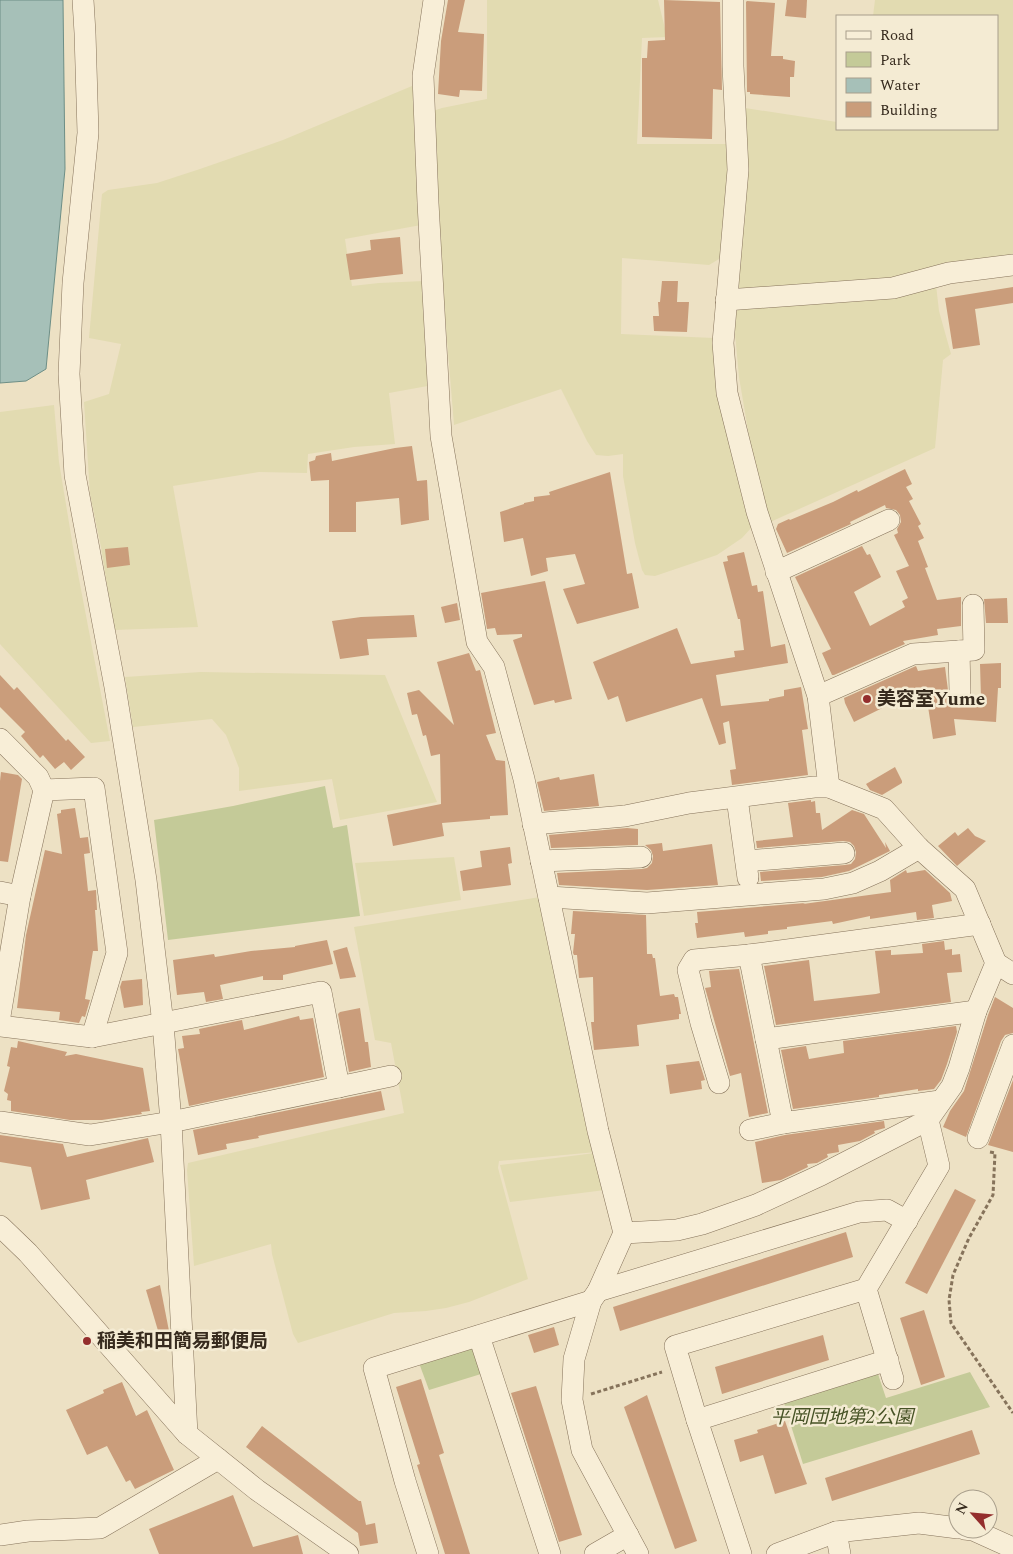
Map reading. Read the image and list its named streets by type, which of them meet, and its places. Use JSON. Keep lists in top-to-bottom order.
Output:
{
  "parks": ["平岡団地第2公園"],
  "places": ["美容室Yume", "稲美和田簡易郵便局"],
  "legend": [
    "Road",
    "Park",
    "Water",
    "Building"
  ],
  "north": "top left"
}
